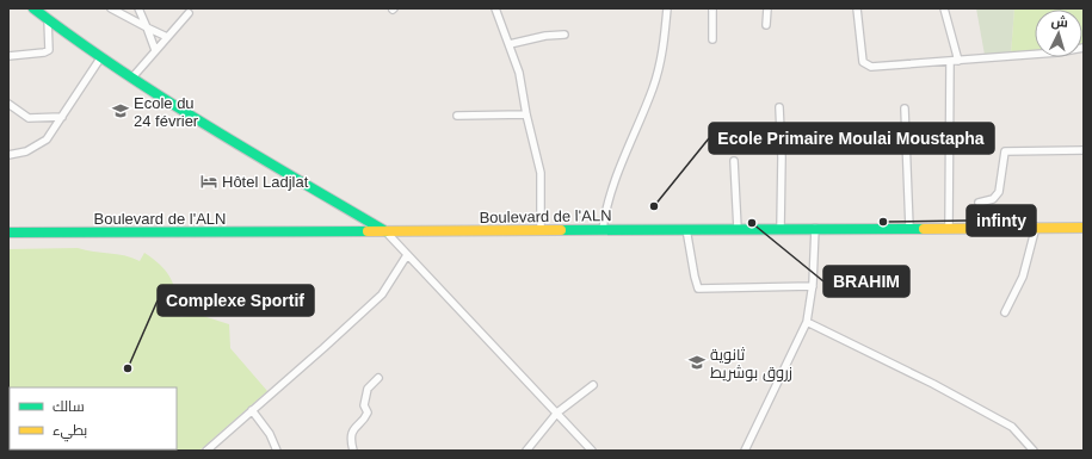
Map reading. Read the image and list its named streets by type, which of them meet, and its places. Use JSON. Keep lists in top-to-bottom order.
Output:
{
  "streets": {
    "main road": ["Boulevard de l'ALN"]
  },
  "places": {
    "school or university": ["Ecole du 24 février", "ثانوية زروق بوشريط"],
    "hotel": ["Hôtel Ladjlat"],
    "other": [
      "Ecole Primaire Moulai Moustapha",
      "infinty",
      "BRAHIM",
      "Complexe Sportif"
    ]
  },
  "legend": ["سالك", "بطيء"],
  "north": "top"
}
